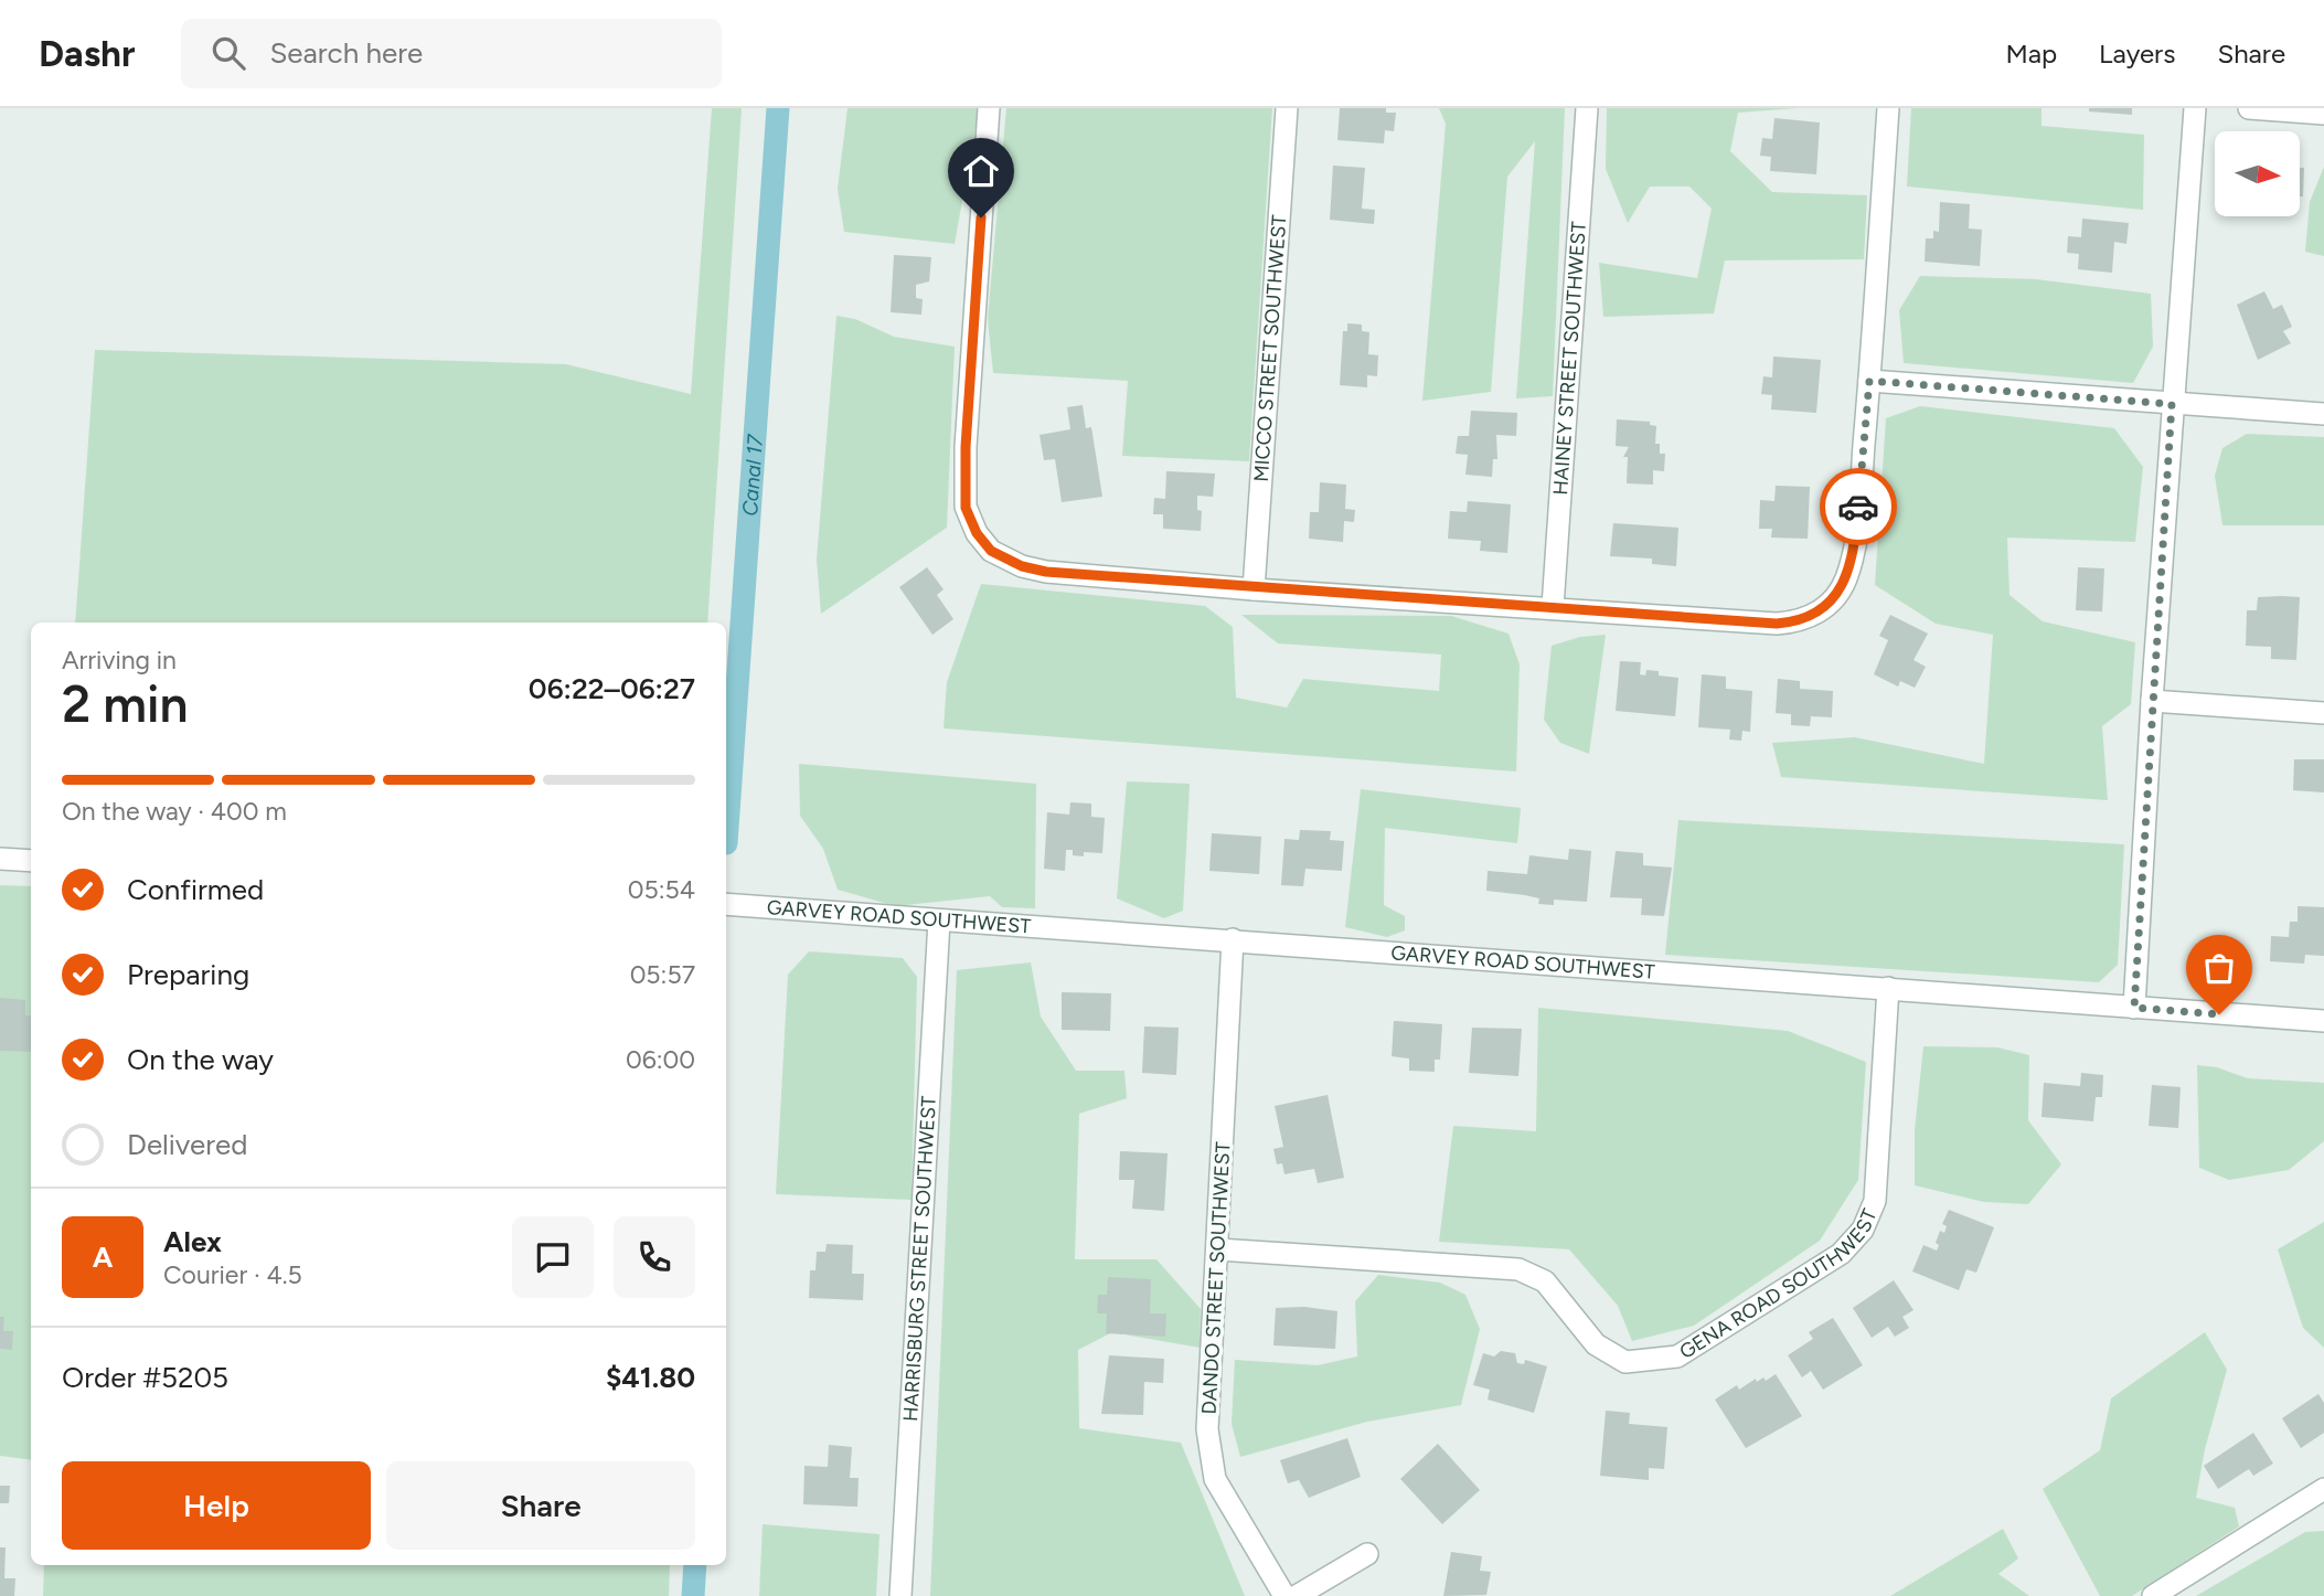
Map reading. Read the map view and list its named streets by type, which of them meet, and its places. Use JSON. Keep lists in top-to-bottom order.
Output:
{
  "streets": {
    "street": [
      "MICCO STREET SOUTHWEST",
      "HAINEY STREET SOUTHWEST",
      "GARVEY ROAD SOUTHWEST",
      "HARRISBURG STREET SOUTHWEST",
      "DANDO STREET SOUTHWEST",
      "GENA ROAD SOUTHWEST"
    ]
  },
  "crossings": [
    ["GARVEY ROAD SOUTHWEST", "HARRISBURG STREET SOUTHWEST"],
    ["GARVEY ROAD SOUTHWEST", "DANDO STREET SOUTHWEST"],
    ["GARVEY ROAD SOUTHWEST", "GENA ROAD SOUTHWEST"],
    ["DANDO STREET SOUTHWEST", "GENA ROAD SOUTHWEST"]
  ],
  "water": ["Canal 17"],
  "north": "right",
  "page": {
    "header": "Dashr",
    "search": "Search here",
    "nav": ["Map", "Layers", "Share"],
    "heading": ["2 min", "Arriving in", "06:22–06:27"],
    "panel": [
      "Alex",
      "Courier · 4.5",
      "Order #5205",
      "$41.80"
    ],
    "bar": "On the way · 400 m",
    "list": [
      ["Confirmed", "05:54"],
      ["Preparing", "05:57"],
      ["On the way", "06:00"],
      "Delivered"
    ],
    "round": "A",
    "buttons": ["Help", "Share"]
  }
}
